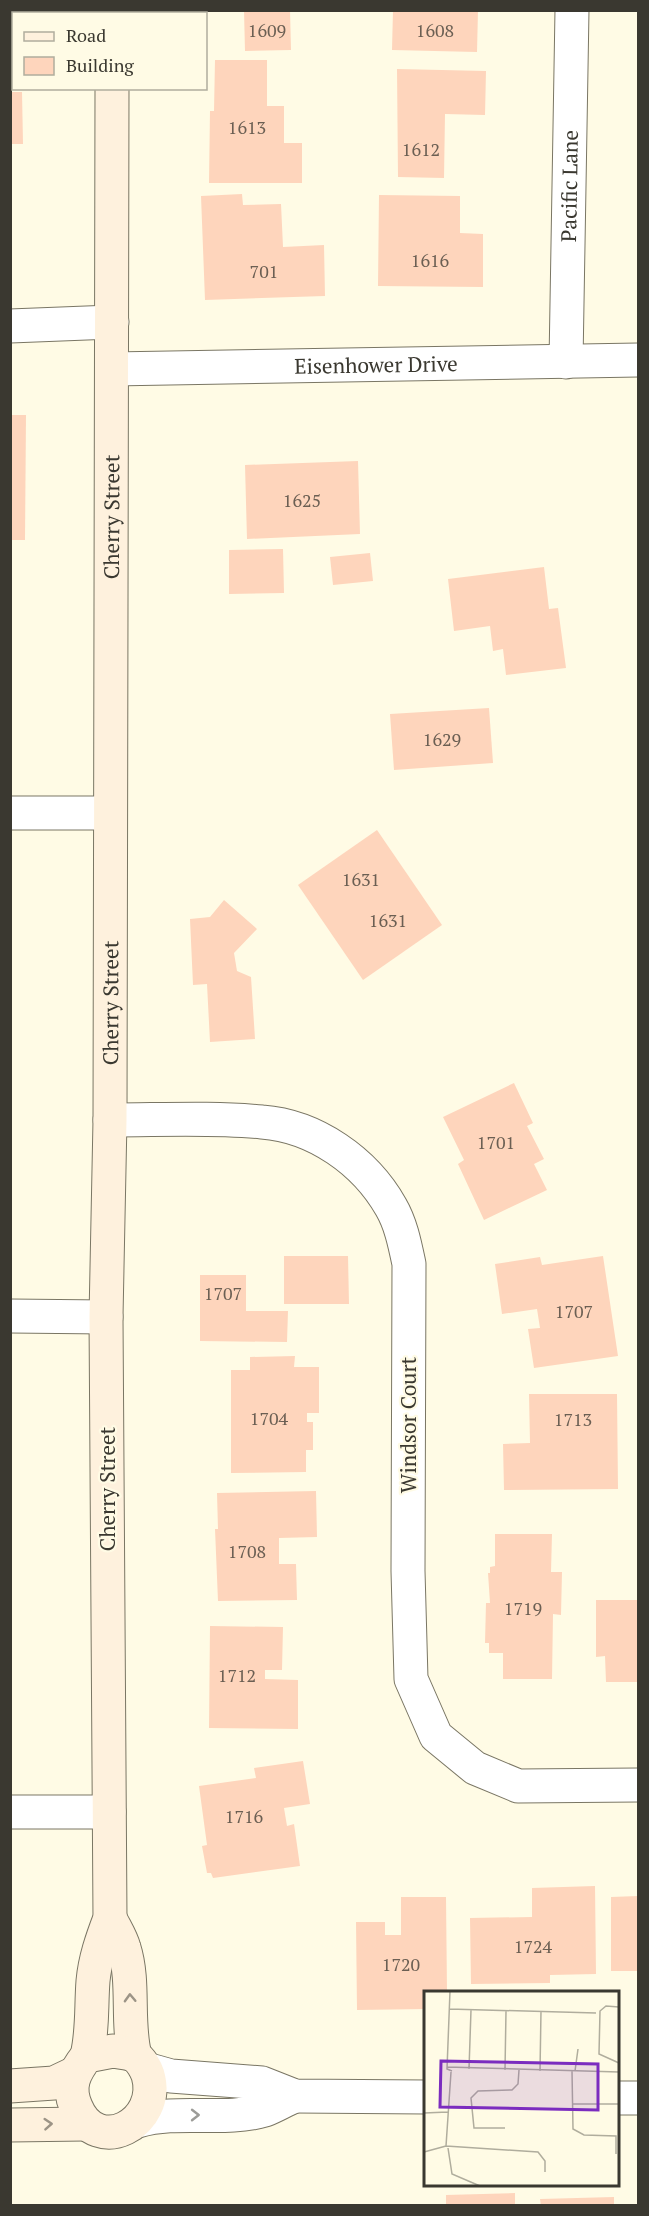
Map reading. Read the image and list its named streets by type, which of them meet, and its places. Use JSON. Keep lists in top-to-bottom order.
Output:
{
  "streets": {
    "main road": ["Cherry Street"],
    "street": ["Pacific Lane", "Eisenhower Drive", "Windsor Court"]
  },
  "crossings": [
    ["Pacific Lane", "Eisenhower Drive"],
    ["Eisenhower Drive", "Cherry Street"],
    ["Cherry Street", "Windsor Court"]
  ],
  "house_numbers": [
    "1609",
    "1608",
    "1613",
    "1612",
    "1616",
    "701",
    "1625",
    "1629",
    "1631",
    "1631",
    "1701",
    "1707",
    "1707",
    "1704",
    "1713",
    "1708",
    "1719",
    "1712",
    "1716",
    "1724",
    "1720"
  ],
  "legend": ["Road", "Building"]
}
